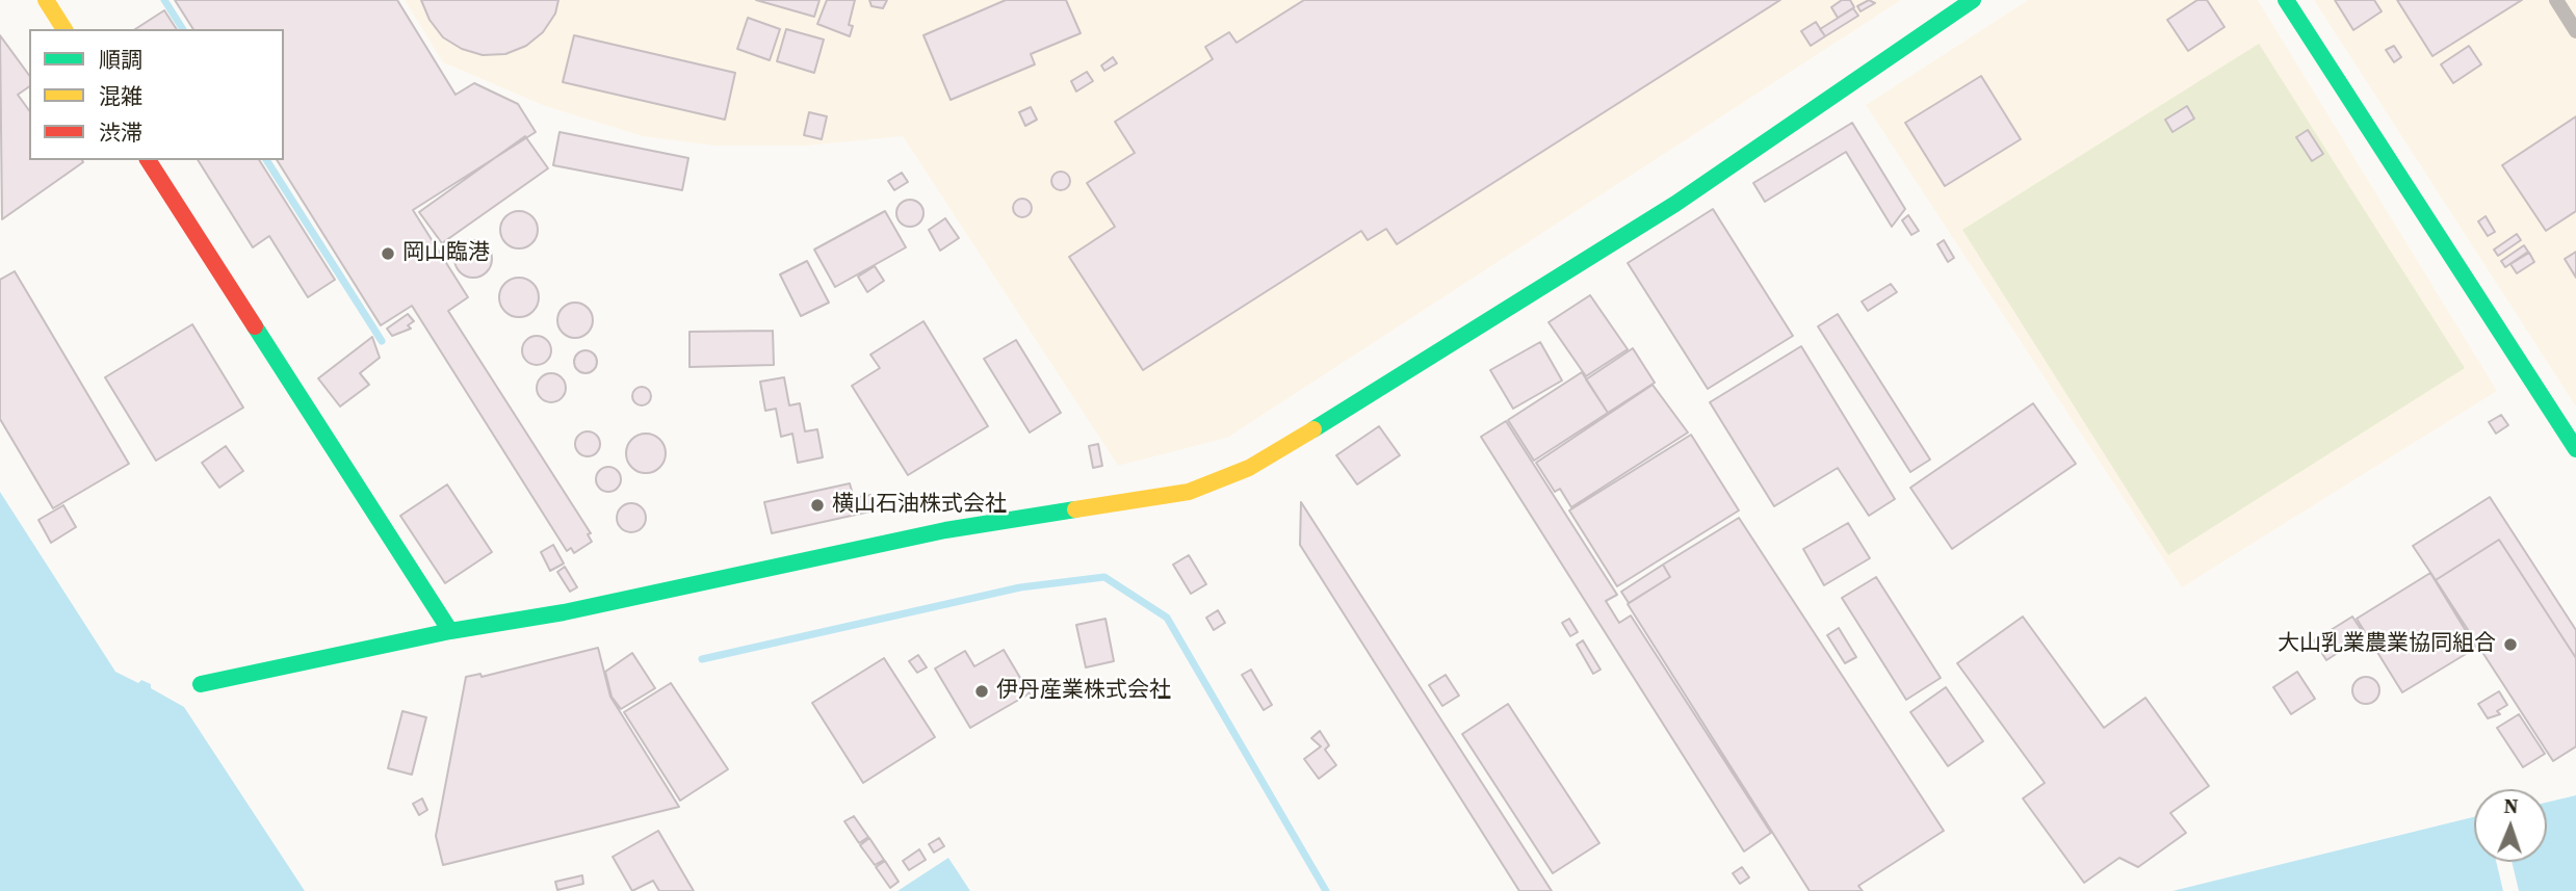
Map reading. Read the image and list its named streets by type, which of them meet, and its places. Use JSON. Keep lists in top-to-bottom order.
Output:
{
  "places": [
    "岡山臨港",
    "横山石油株式会社",
    "大山乳業農業協同組合",
    "伊丹産業株式会社"
  ],
  "legend": ["順調", "混雑", "渋滞"],
  "north": "top"
}
